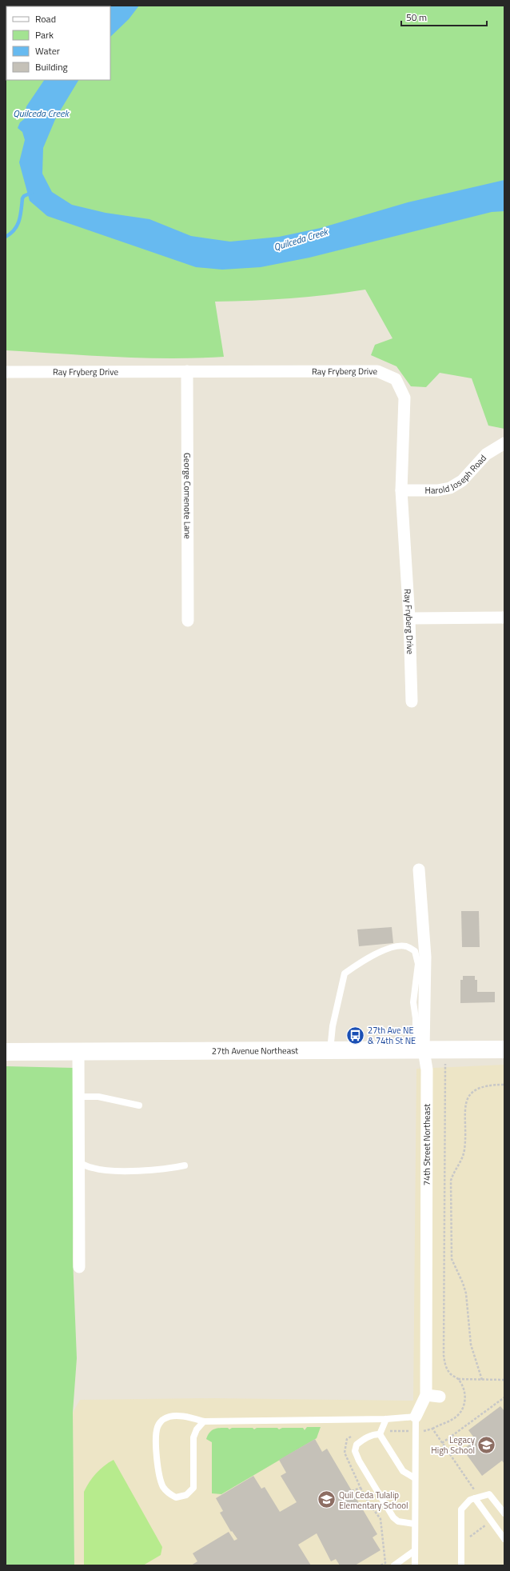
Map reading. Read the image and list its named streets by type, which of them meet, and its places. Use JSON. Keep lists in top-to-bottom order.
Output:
{
  "streets": {
    "street": [
      "Ray Fryberg Drive",
      "Harold Joseph Road",
      "George Comenote Lane",
      "27th Avenue Northeast",
      "74th Street Northeast"
    ]
  },
  "crossings": [
    ["Ray Fryberg Drive", "Harold Joseph Road"],
    ["Ray Fryberg Drive", "George Comenote Lane"],
    ["27th Avenue Northeast", "74th Street Northeast"]
  ],
  "water": ["Quilceda Creek"],
  "places": {
    "bus stop": ["27th Ave NE & 74th St NE"],
    "school or university": ["Legacy High School", "Quil Ceda Tulalip Elementary School"]
  },
  "legend": [
    "Road",
    "Park",
    "Water",
    "Building"
  ],
  "scale_bar": "50 m"
}
